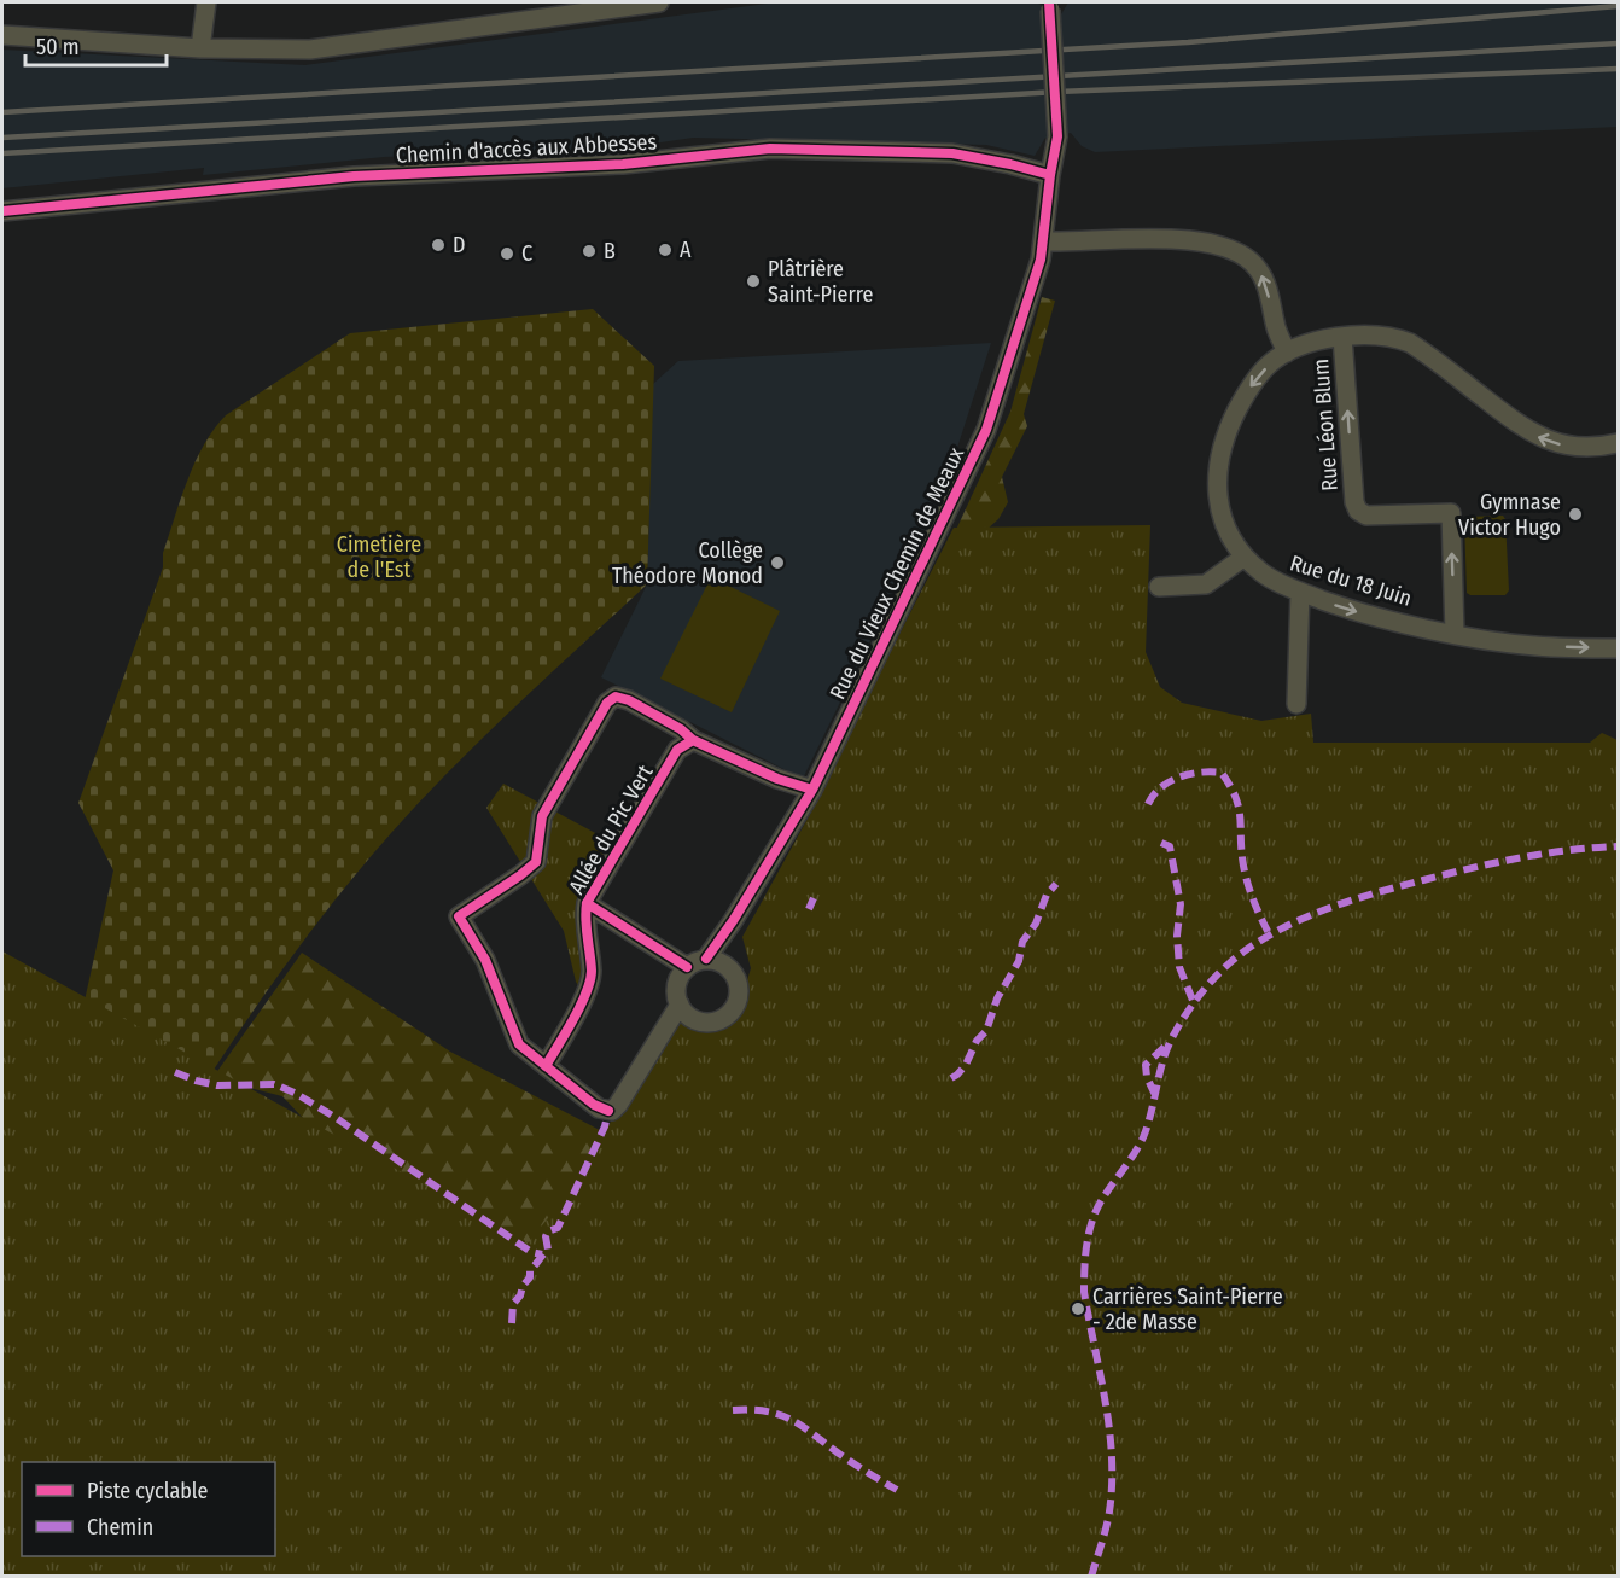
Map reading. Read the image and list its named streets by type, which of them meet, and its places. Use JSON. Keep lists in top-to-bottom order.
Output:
{
  "streets": {
    "street": [
      "Chemin d'accès aux Abbesses",
      "Rue Léon Blum",
      "Rue du Vieux Chemin de Meaux",
      "Rue du 18 Juin",
      "Allée du Pic Vert"
    ]
  },
  "crossings": [
    ["Chemin d'accès aux Abbesses", "Rue du Vieux Chemin de Meaux"],
    ["Rue Léon Blum", "Rue du 18 Juin"]
  ],
  "one_way": ["Rue Léon Blum"],
  "parks": ["Cimetière de l'Est"],
  "places": [
    "D",
    "A",
    "B",
    "C",
    "Plâtrière Saint-Pierre",
    "Gymnase Victor Hugo",
    "Collège Théodore Monod",
    "Carrières Saint-Pierre - 2de Masse"
  ],
  "legend": ["Piste cyclable", "Chemin"],
  "scale_bar": "50 m"
}
